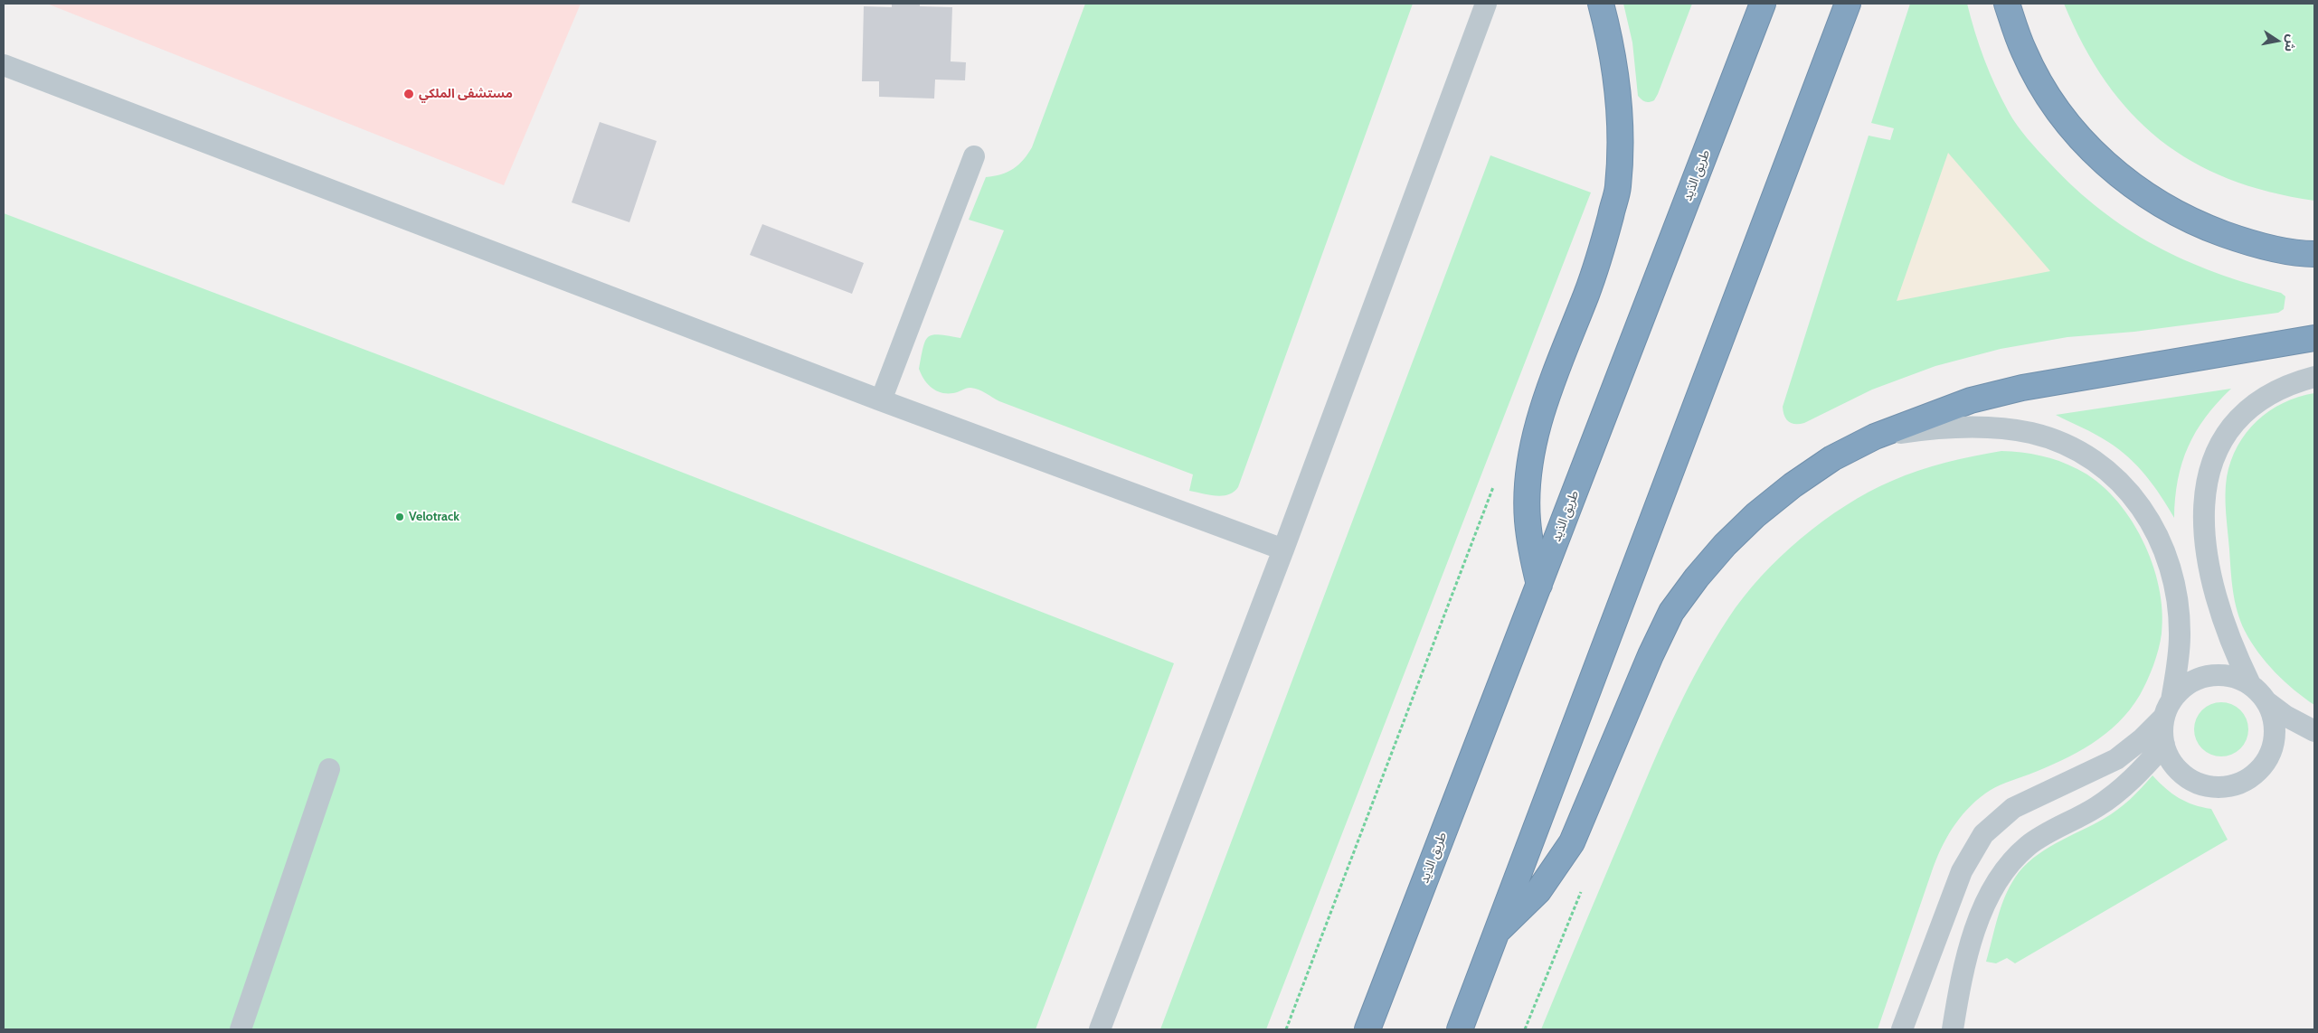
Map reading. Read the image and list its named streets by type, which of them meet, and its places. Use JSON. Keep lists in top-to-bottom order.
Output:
{
  "streets": {
    "highway": ["طريق الذيد"]
  },
  "places": ["مستشفى الملكي", "Velotrack"],
  "north": "right"
}
